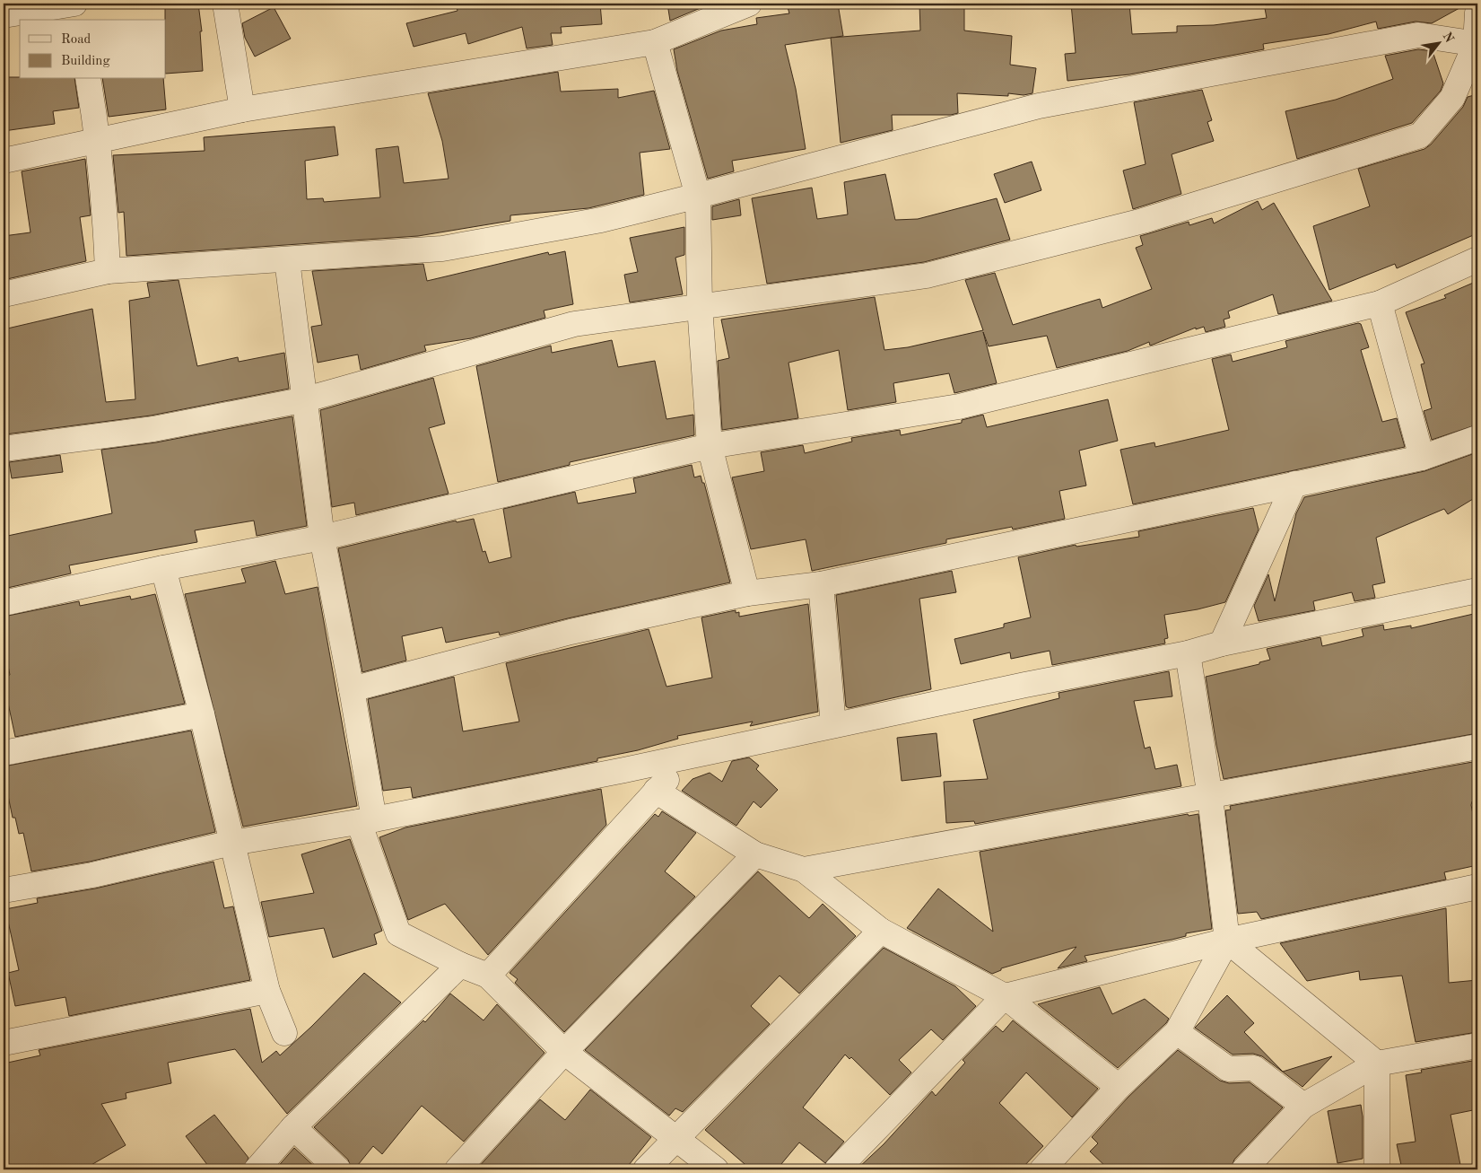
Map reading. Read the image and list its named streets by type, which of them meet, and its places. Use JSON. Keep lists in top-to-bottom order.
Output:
{
  "legend": ["Road", "Building"],
  "north": "top right"
}
